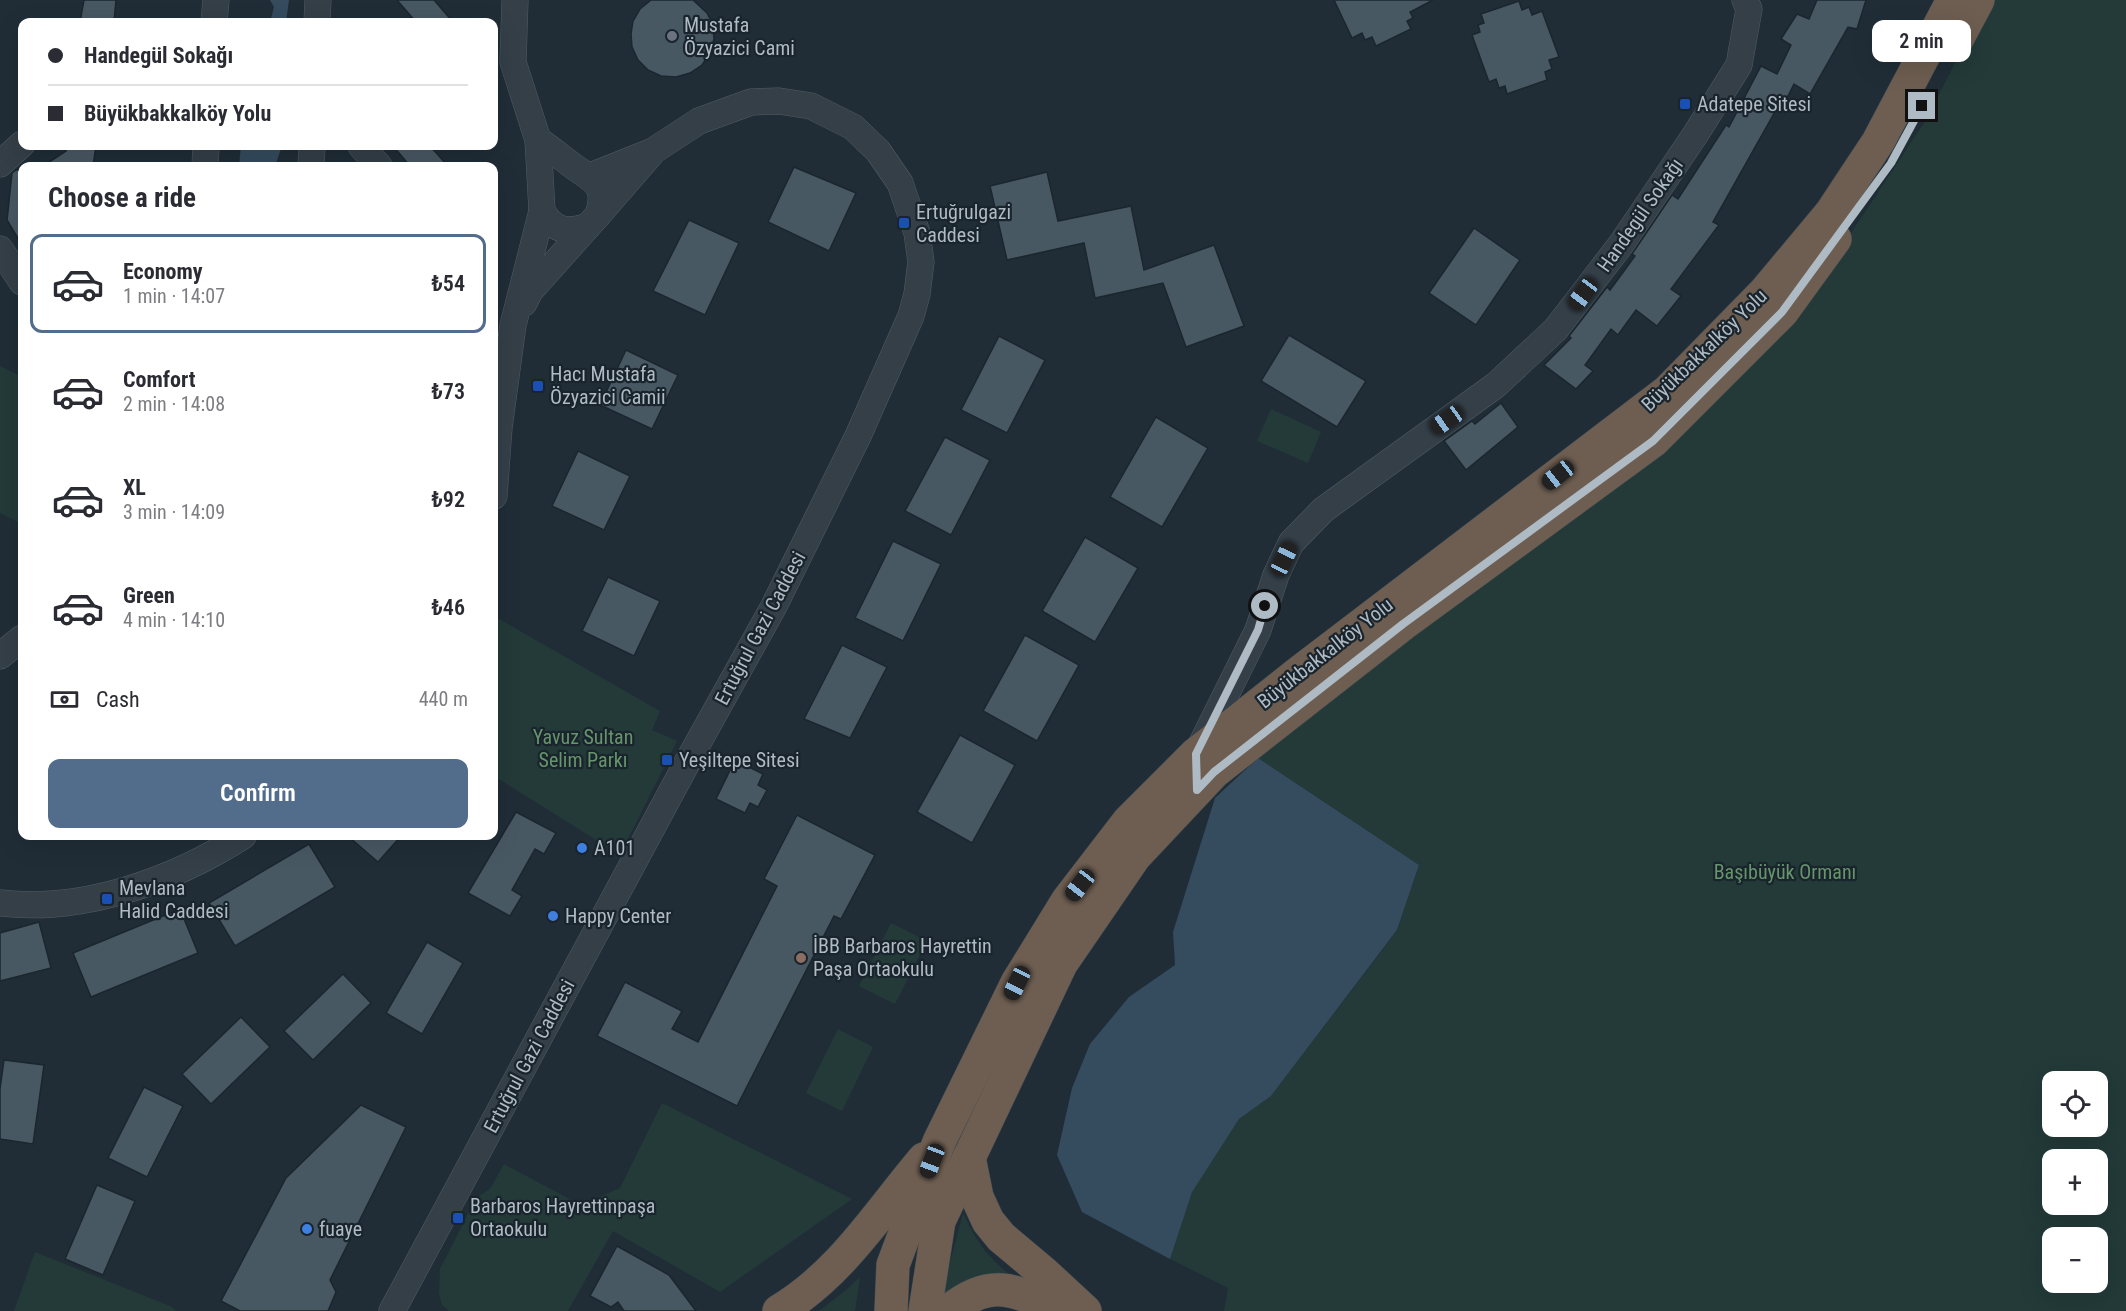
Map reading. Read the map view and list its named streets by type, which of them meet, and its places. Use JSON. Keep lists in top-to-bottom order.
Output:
{
  "streets": {
    "highway": ["Büyükbakkalköy Yolu"],
    "street": ["Handegül Sokağı", "Ertuğrul Gazi Caddesi"]
  },
  "crossings": [
    ["Handegül Sokağı", "Büyükbakkalköy Yolu"]
  ],
  "parks": ["Yavuz Sultan Selim Parkı", "Başıbüyük Ormanı"],
  "places": {
    "other": [
      "Mustafa Özyazici Cami",
      "A101",
      "Happy Center",
      "İBB Barbaros Hayrettin Paşa Ortaokulu",
      "fuaye"
    ],
    "transit": [
      "Adatepe Sitesi",
      "Ertuğrulgazi Caddesi",
      "Hacı Mustafa Özyazici Camii",
      "Yeşiltepe Sitesi",
      "Mevlana Halid Caddesi",
      "Barbaros Hayrettinpaşa Ortaokulu"
    ]
  },
  "page": {
    "banner": ["Handegül Sokağı", "Büyükbakkalköy Yolu"],
    "bubble": "2 min",
    "heading": "Choose a ride",
    "list": [
      {
        "name": "Economy",
        "note": "1 min · 14:07",
        "value": "₺54"
      },
      {
        "name": "Comfort",
        "note": "2 min · 14:08",
        "value": "₺73"
      },
      {
        "name": "XL",
        "note": "3 min · 14:09",
        "value": "₺92"
      },
      {
        "name": "Green",
        "note": "4 min · 14:10",
        "value": "₺46"
      }
    ],
    "pay": ["Cash", "440 m"],
    "buttons": "Confirm",
    "map_buttons": ["+", "−"]
  }
}
